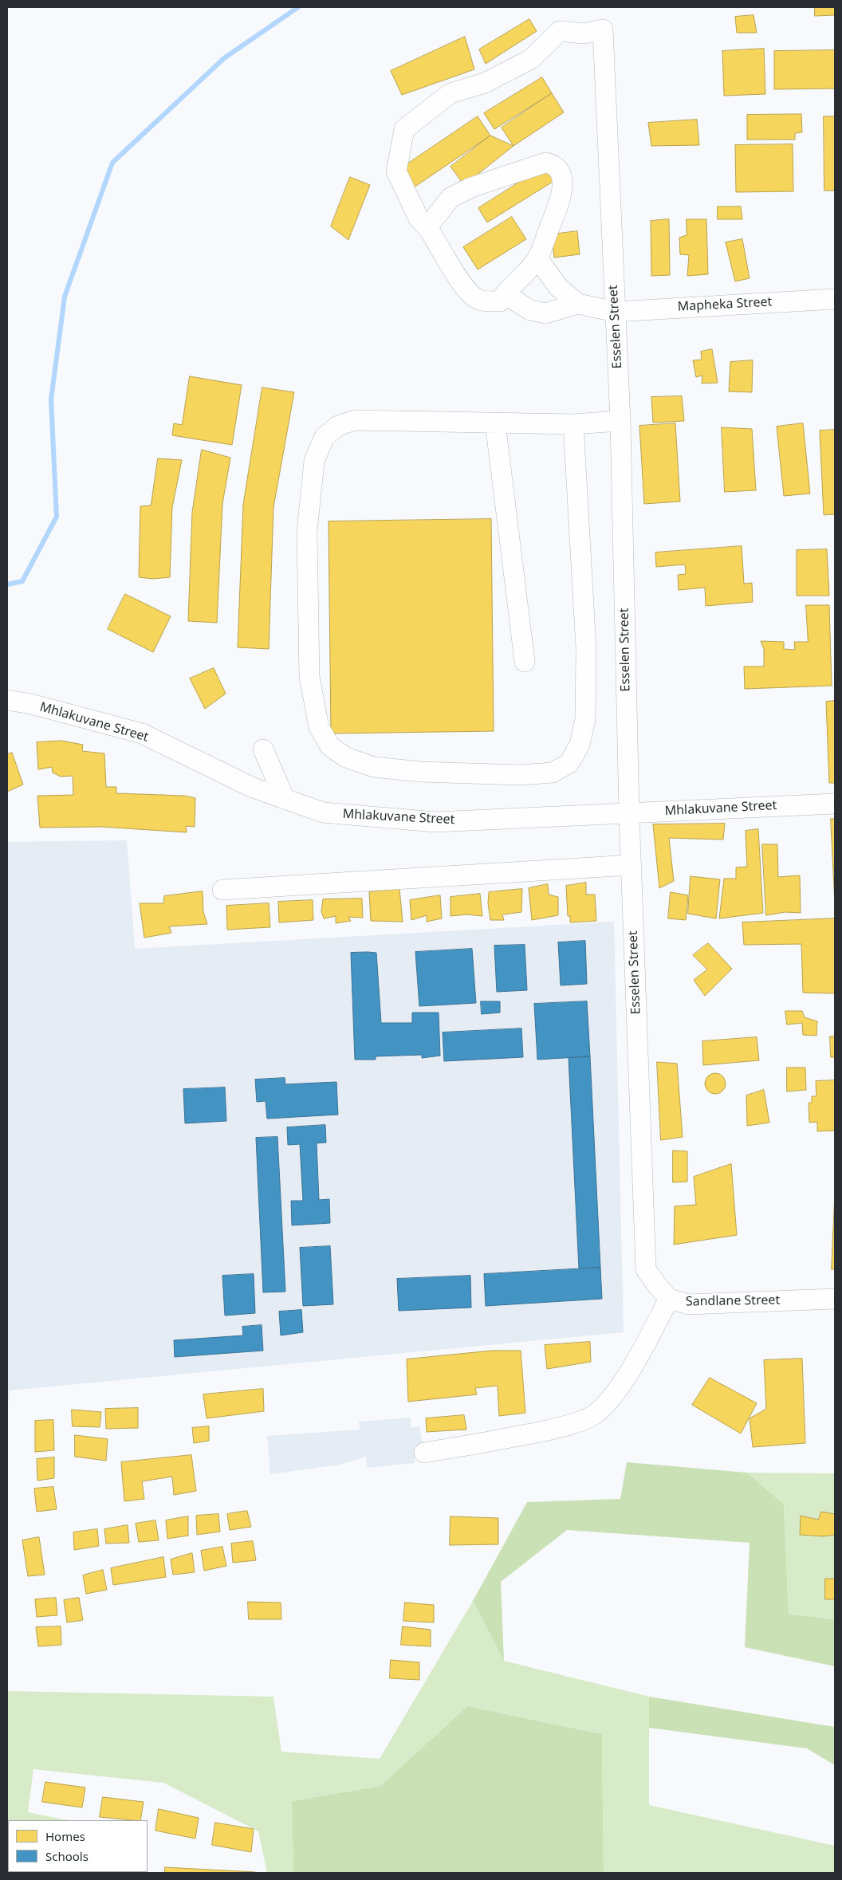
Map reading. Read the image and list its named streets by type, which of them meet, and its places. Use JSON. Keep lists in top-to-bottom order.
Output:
{
  "streets": {
    "street": [
      "Mapheka Street",
      "Esselen Street",
      "Mhlakuvane Street",
      "Sandlane Street"
    ]
  },
  "crossings": [
    ["Mapheka Street", "Esselen Street"],
    ["Esselen Street", "Mhlakuvane Street"],
    ["Esselen Street", "Sandlane Street"]
  ],
  "legend": ["Homes", "Schools"]
}
